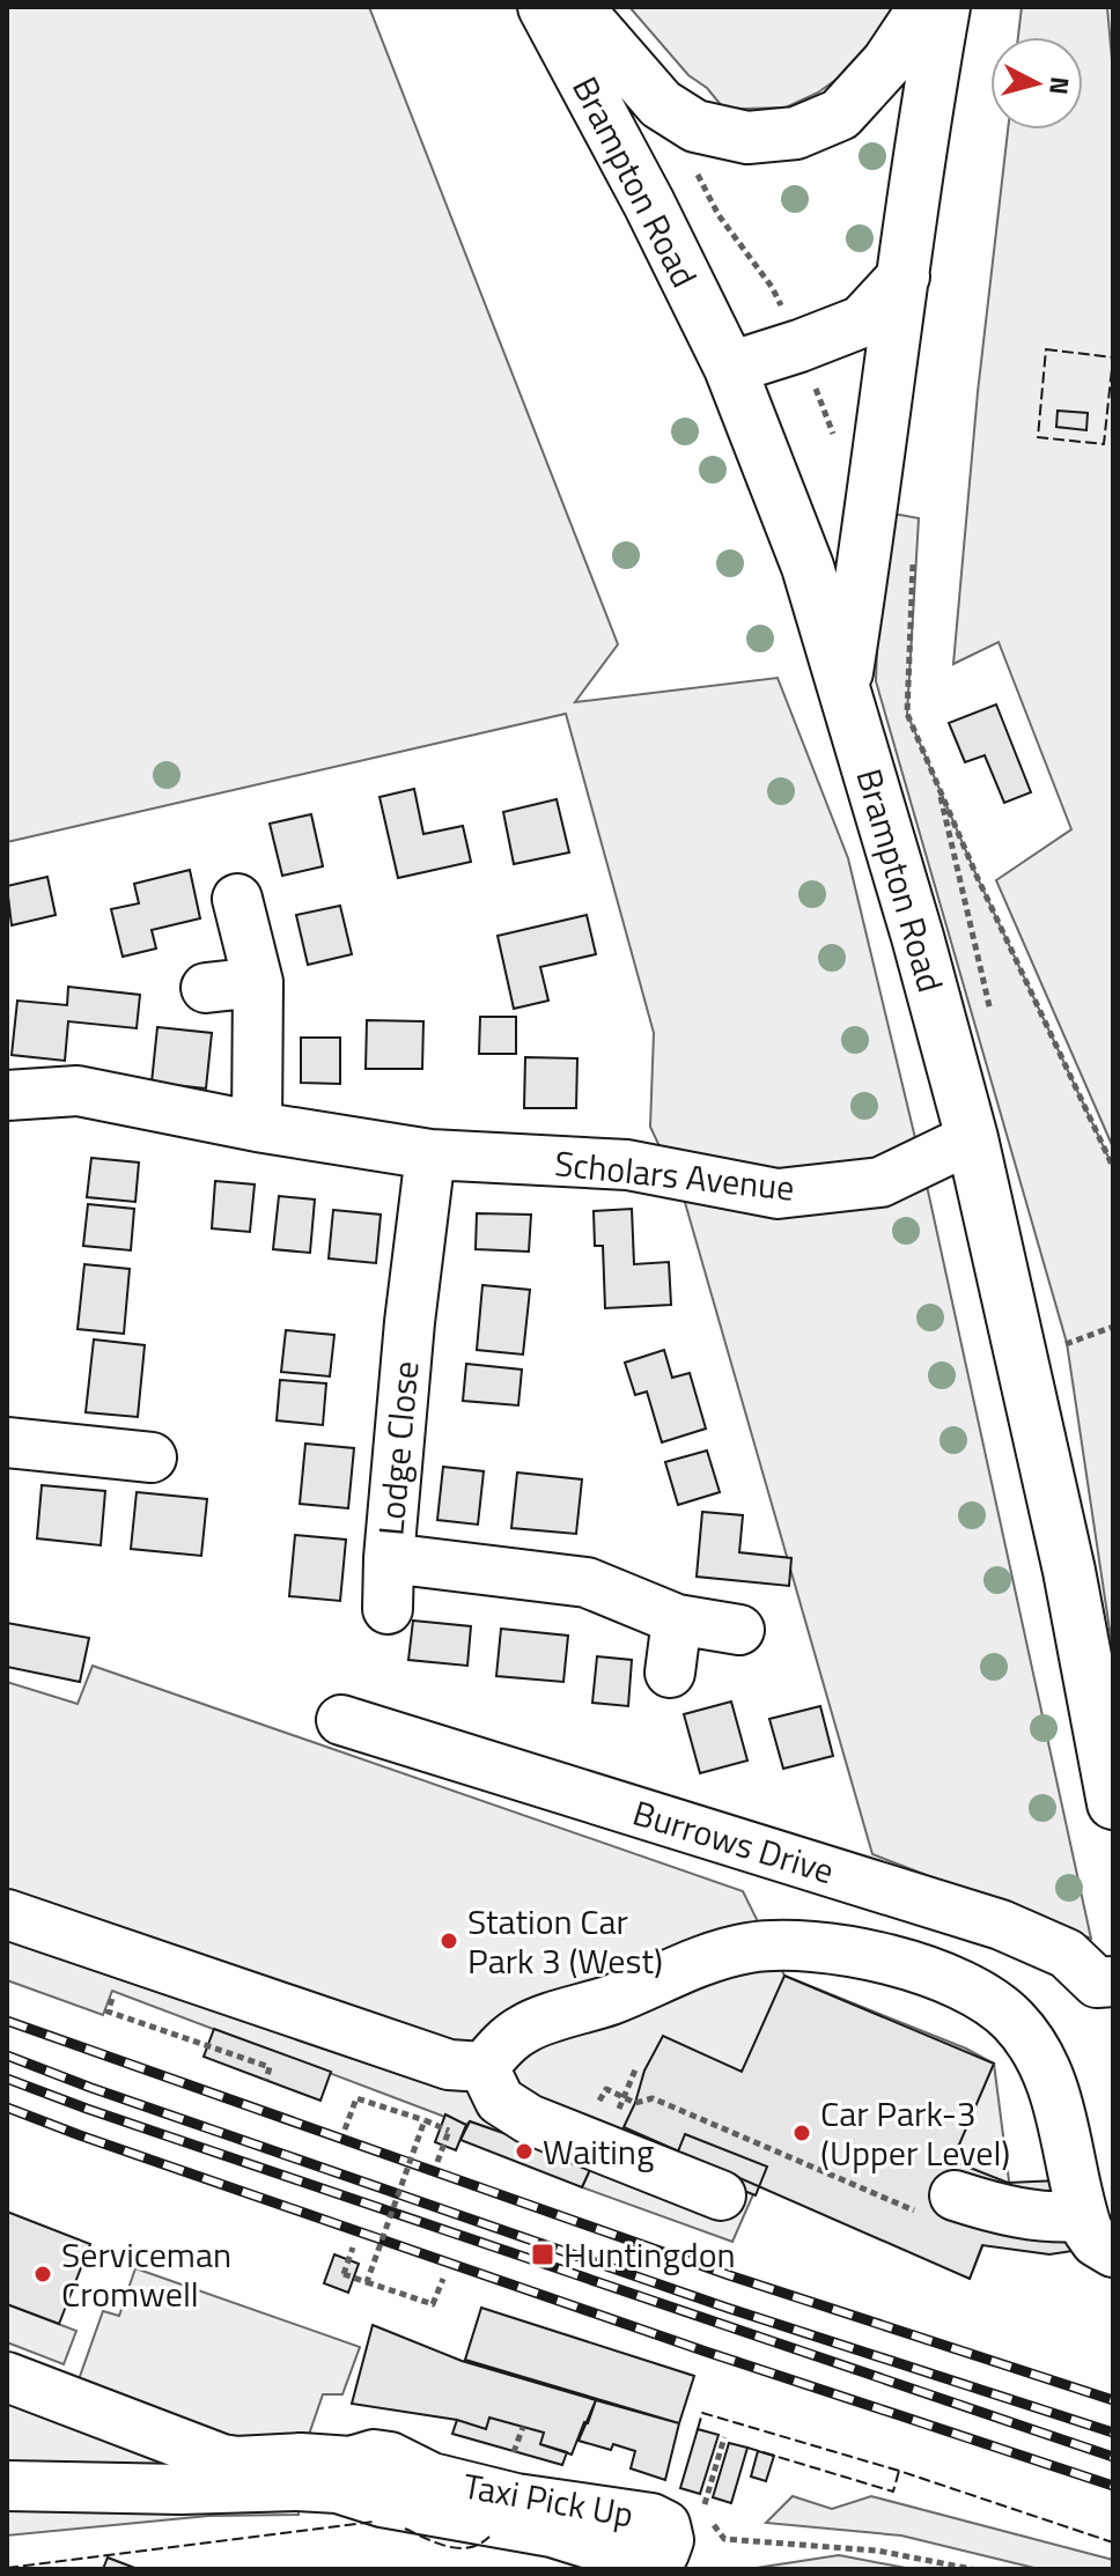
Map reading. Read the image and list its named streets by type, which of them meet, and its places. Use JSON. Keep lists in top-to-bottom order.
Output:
{
  "streets": {
    "main road": ["Brampton Road"],
    "street": ["Scholars Avenue", "Lodge Close", "Burrows Drive"]
  },
  "crossings": [
    ["Brampton Road", "Scholars Avenue"],
    ["Scholars Avenue", "Lodge Close"]
  ],
  "places": {
    "other": [
      "Station Car Park 3 (West)",
      "Car Park-3 (Upper Level)",
      "Waiting",
      "Serviceman Cromwell"
    ],
    "transit": ["Huntingdon"]
  },
  "north": "right"
}
